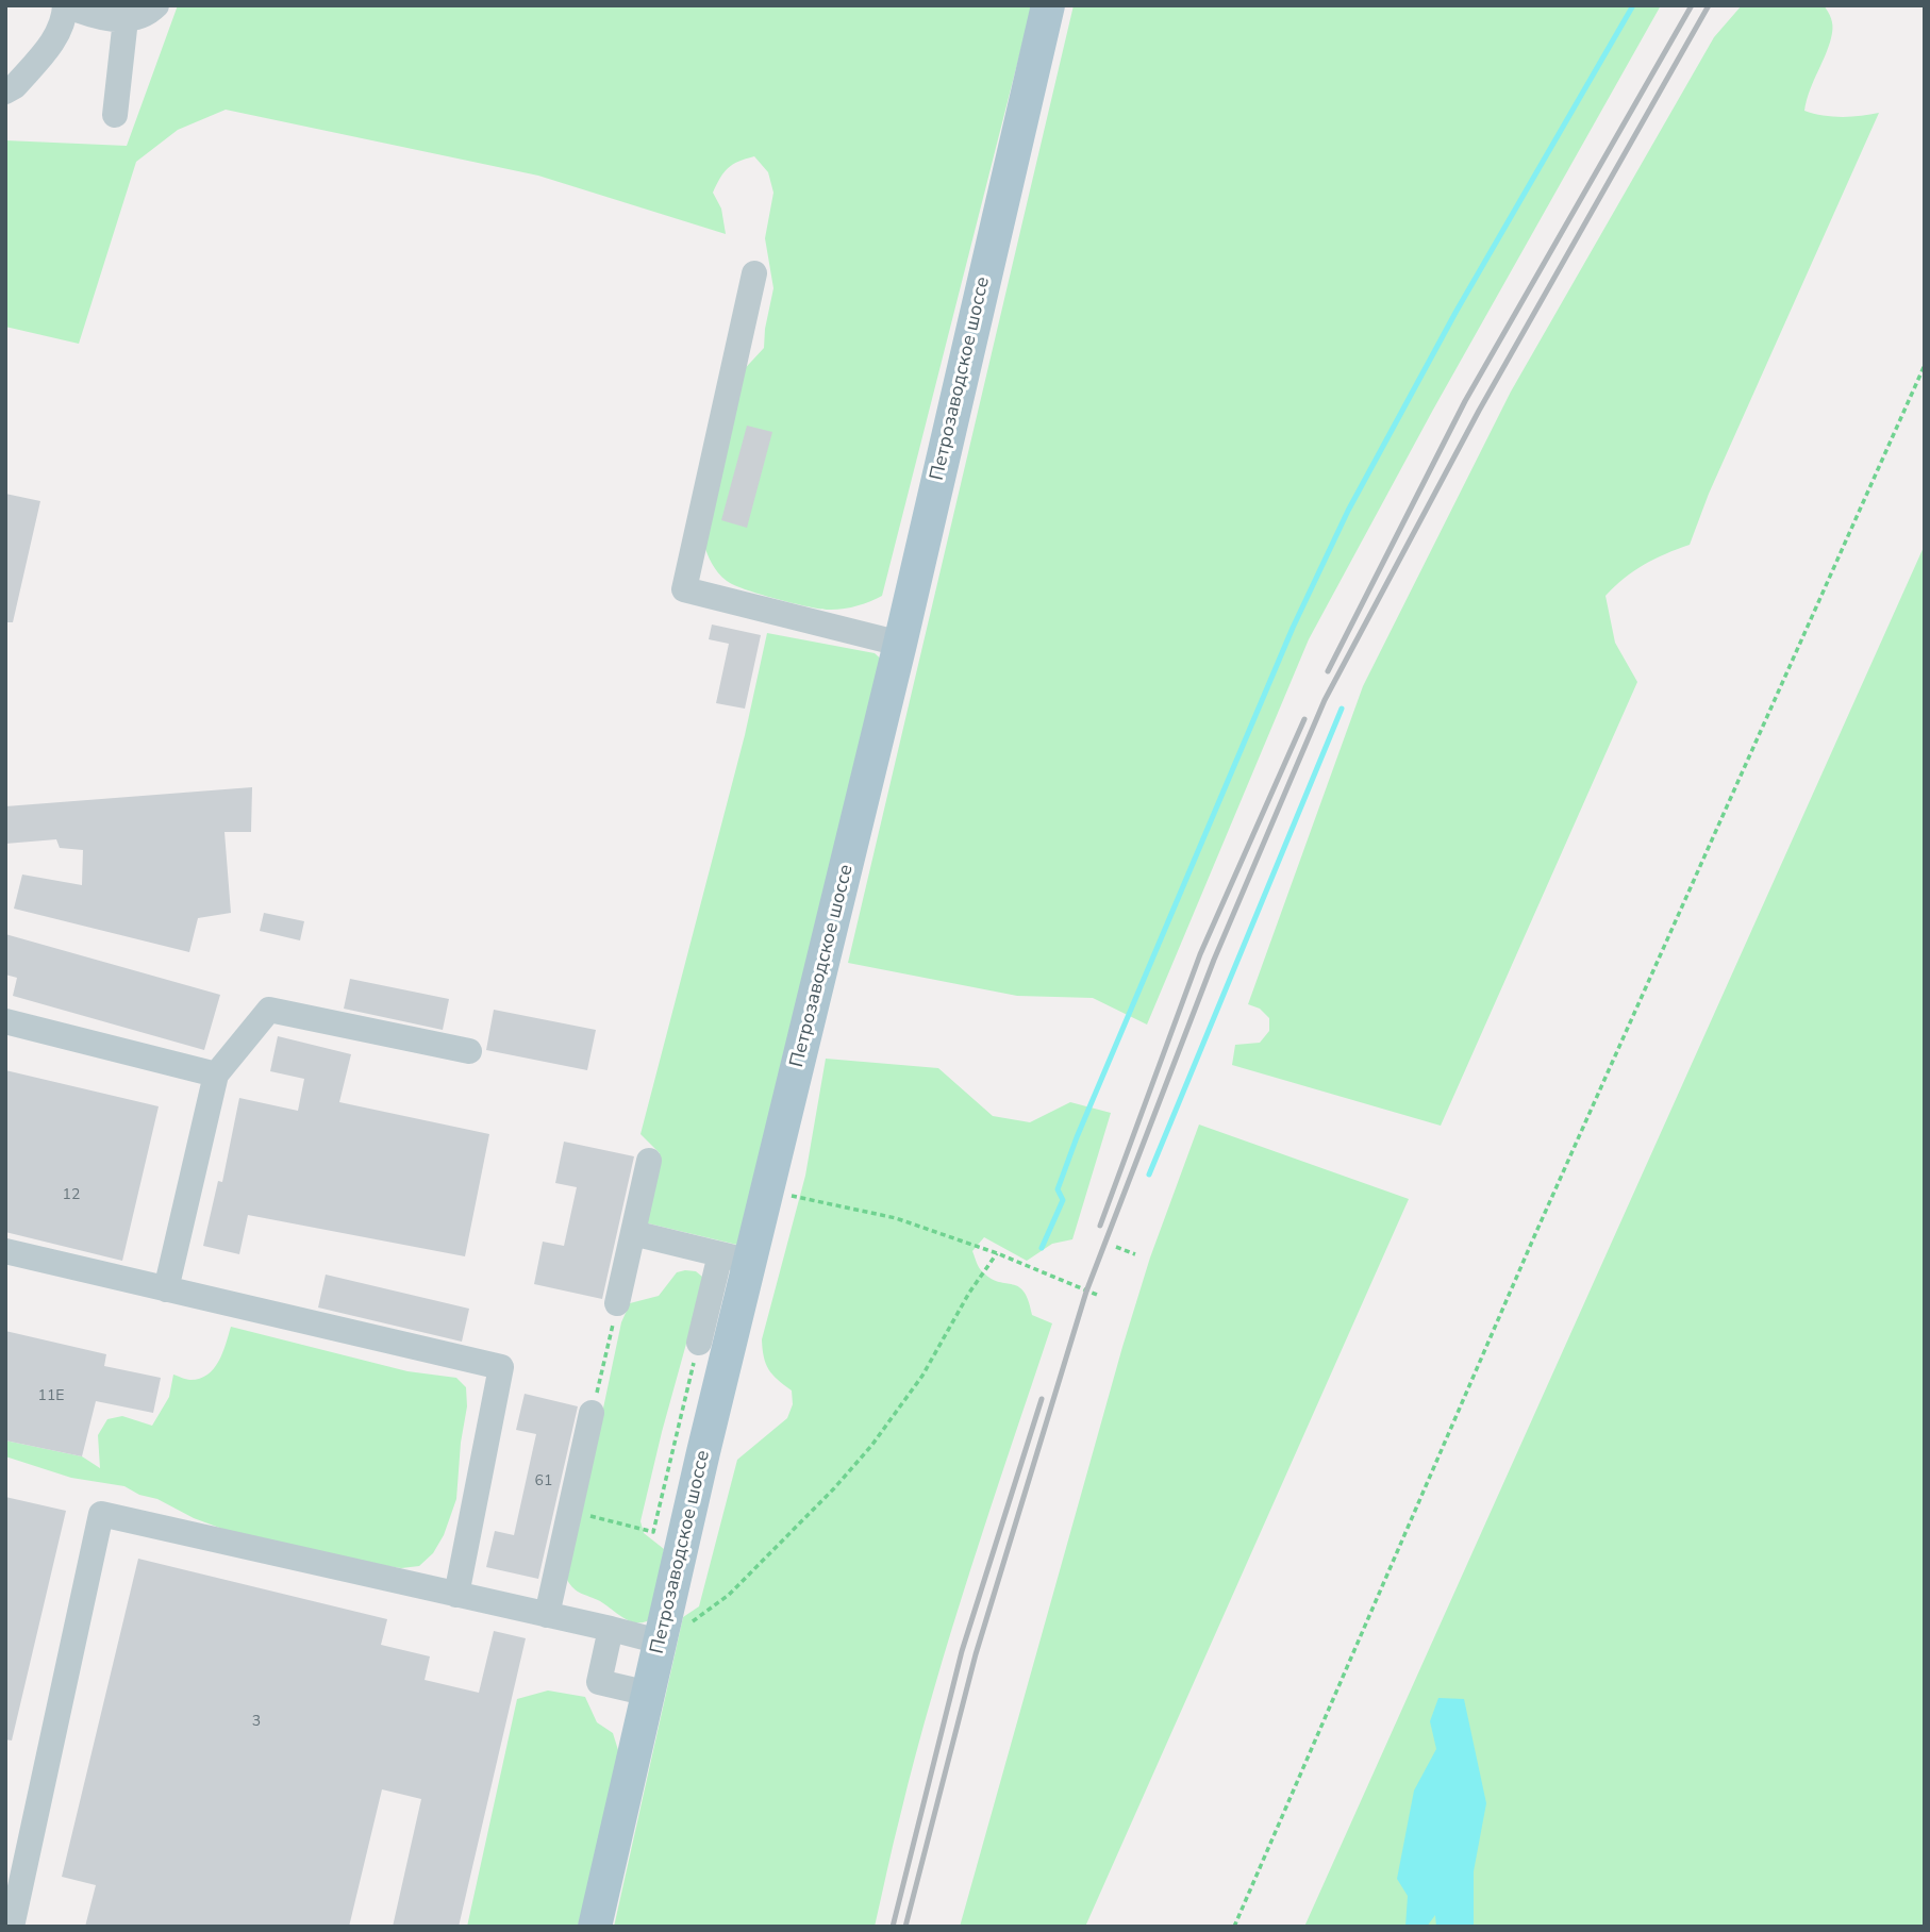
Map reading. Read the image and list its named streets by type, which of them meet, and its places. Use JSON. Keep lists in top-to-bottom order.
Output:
{
  "streets": {
    "main road": ["Петрозаводское шоссе"]
  },
  "house_numbers": [
    "12",
    "11Е",
    "61",
    "3"
  ]
}
